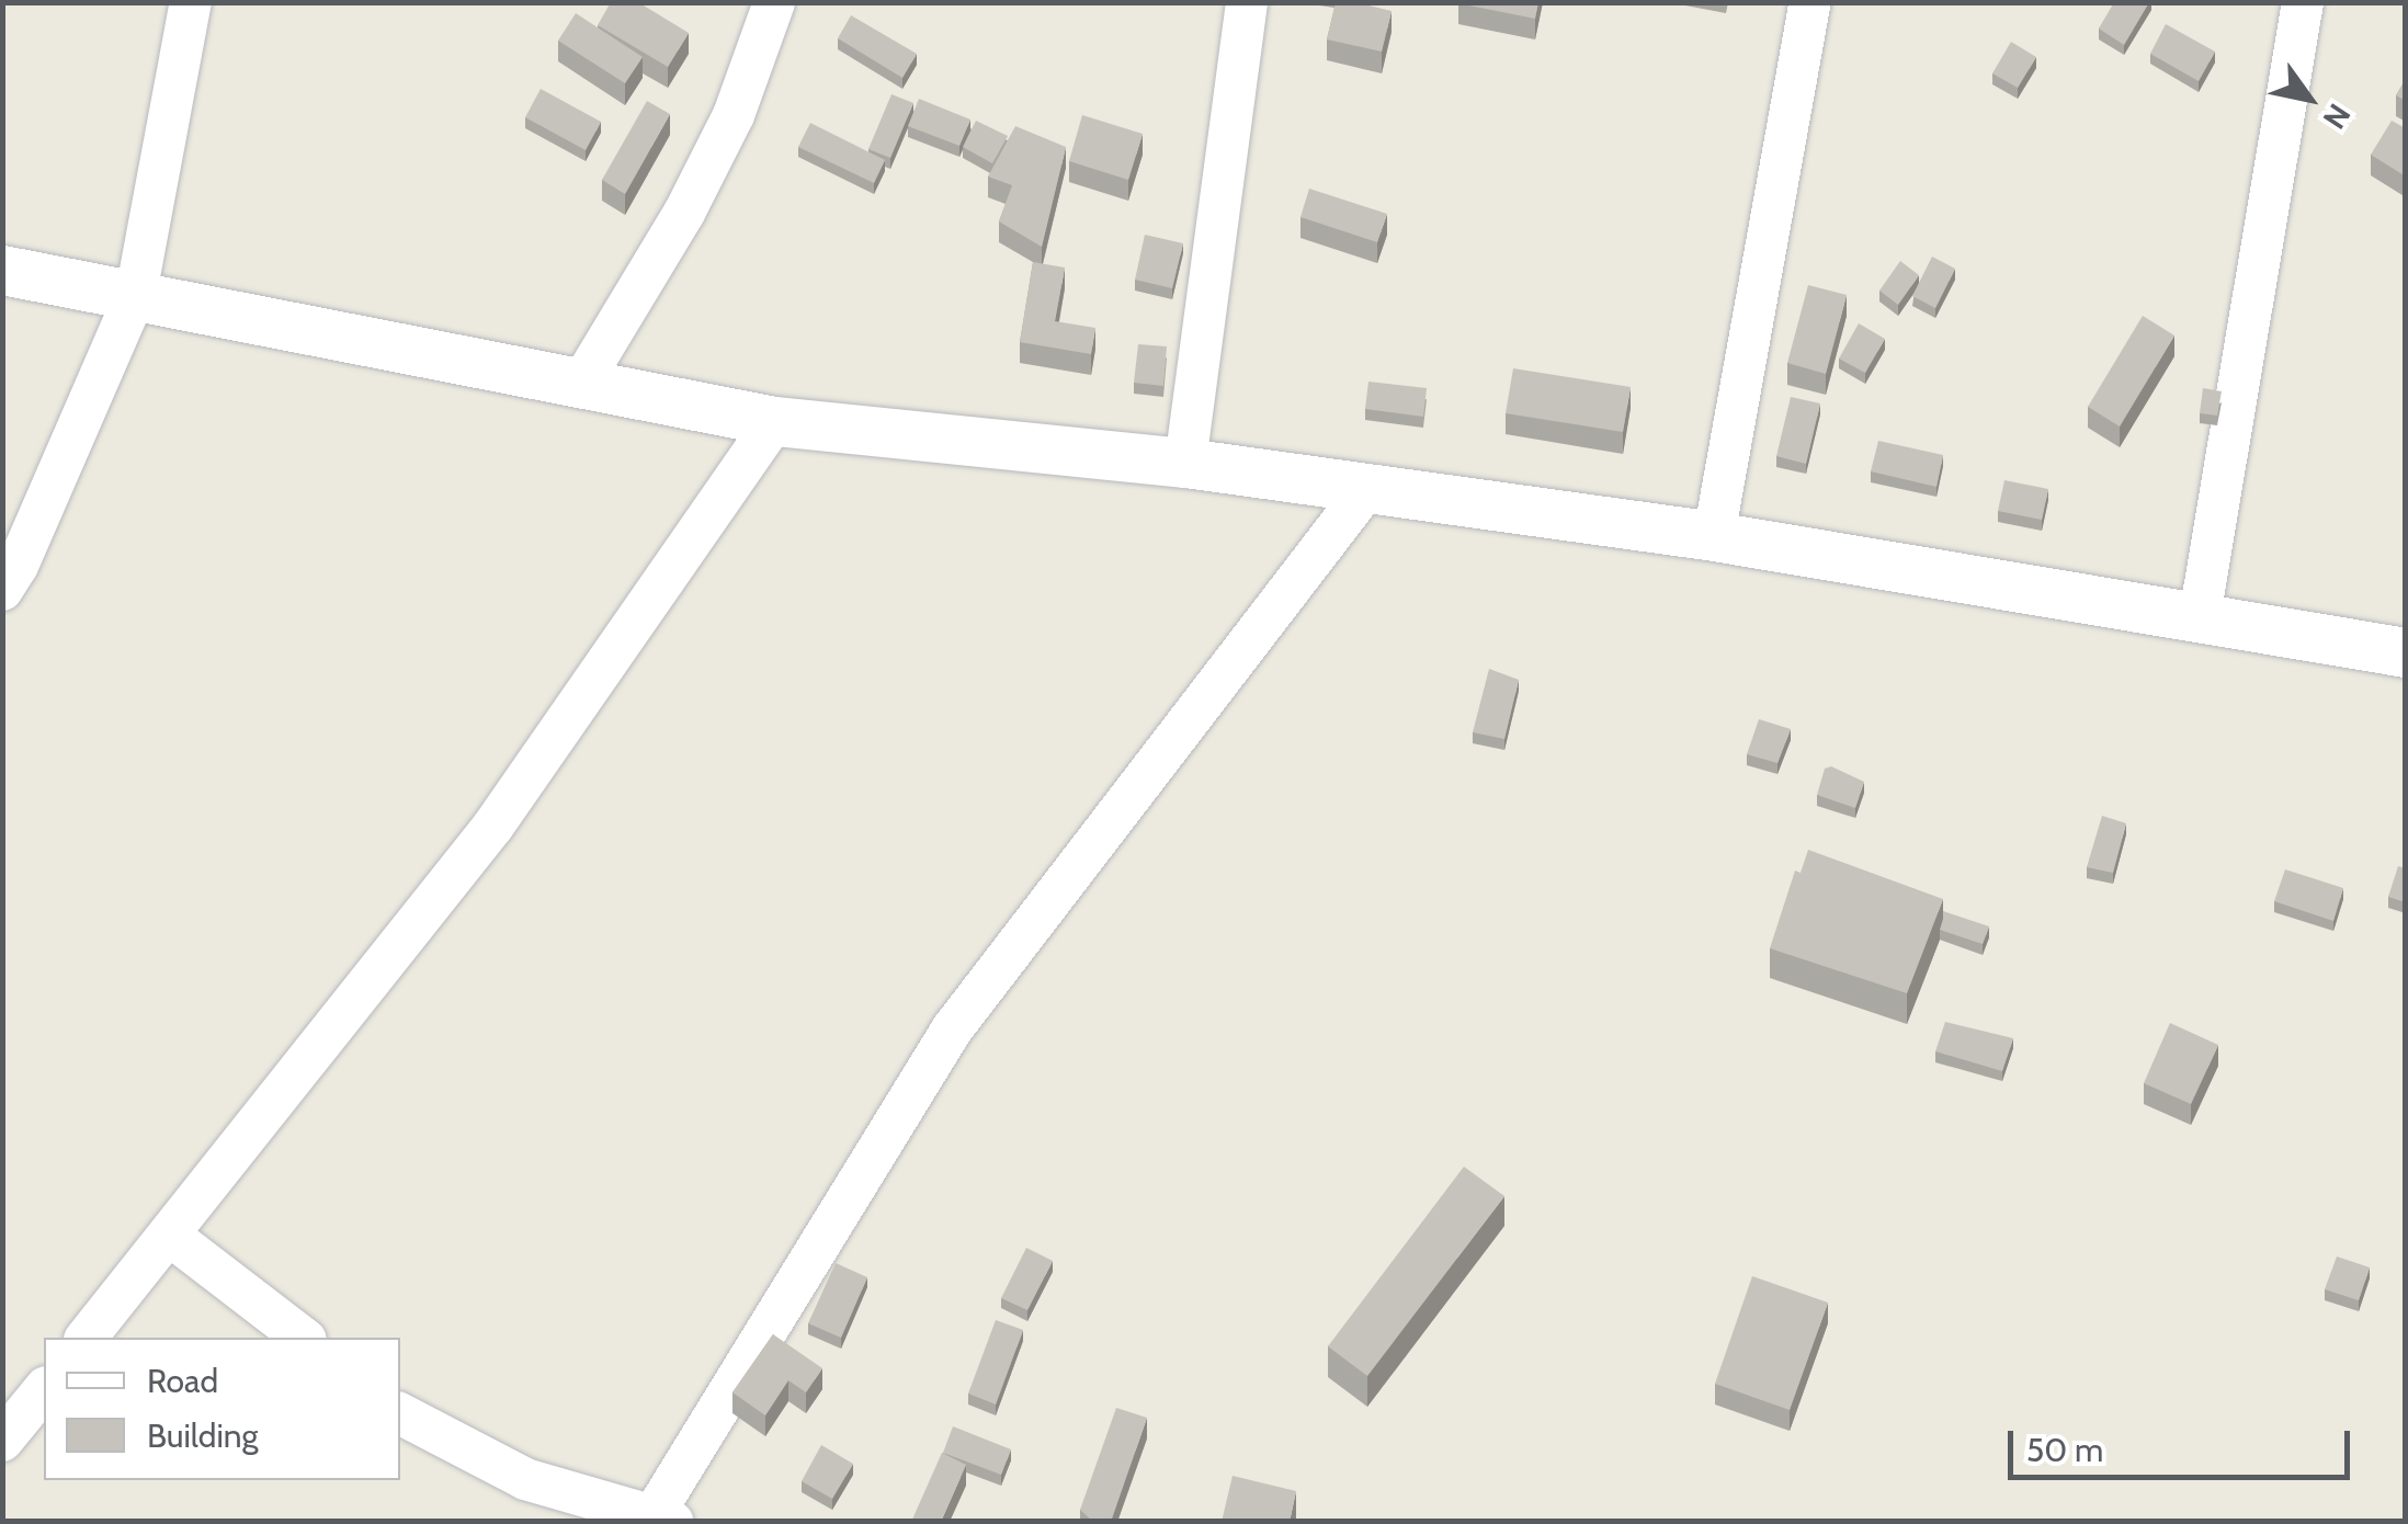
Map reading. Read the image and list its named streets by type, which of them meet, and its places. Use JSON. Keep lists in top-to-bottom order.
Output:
{
  "legend": ["Road", "Building"],
  "scale_bar": "50 m",
  "north": "bottom right"
}
